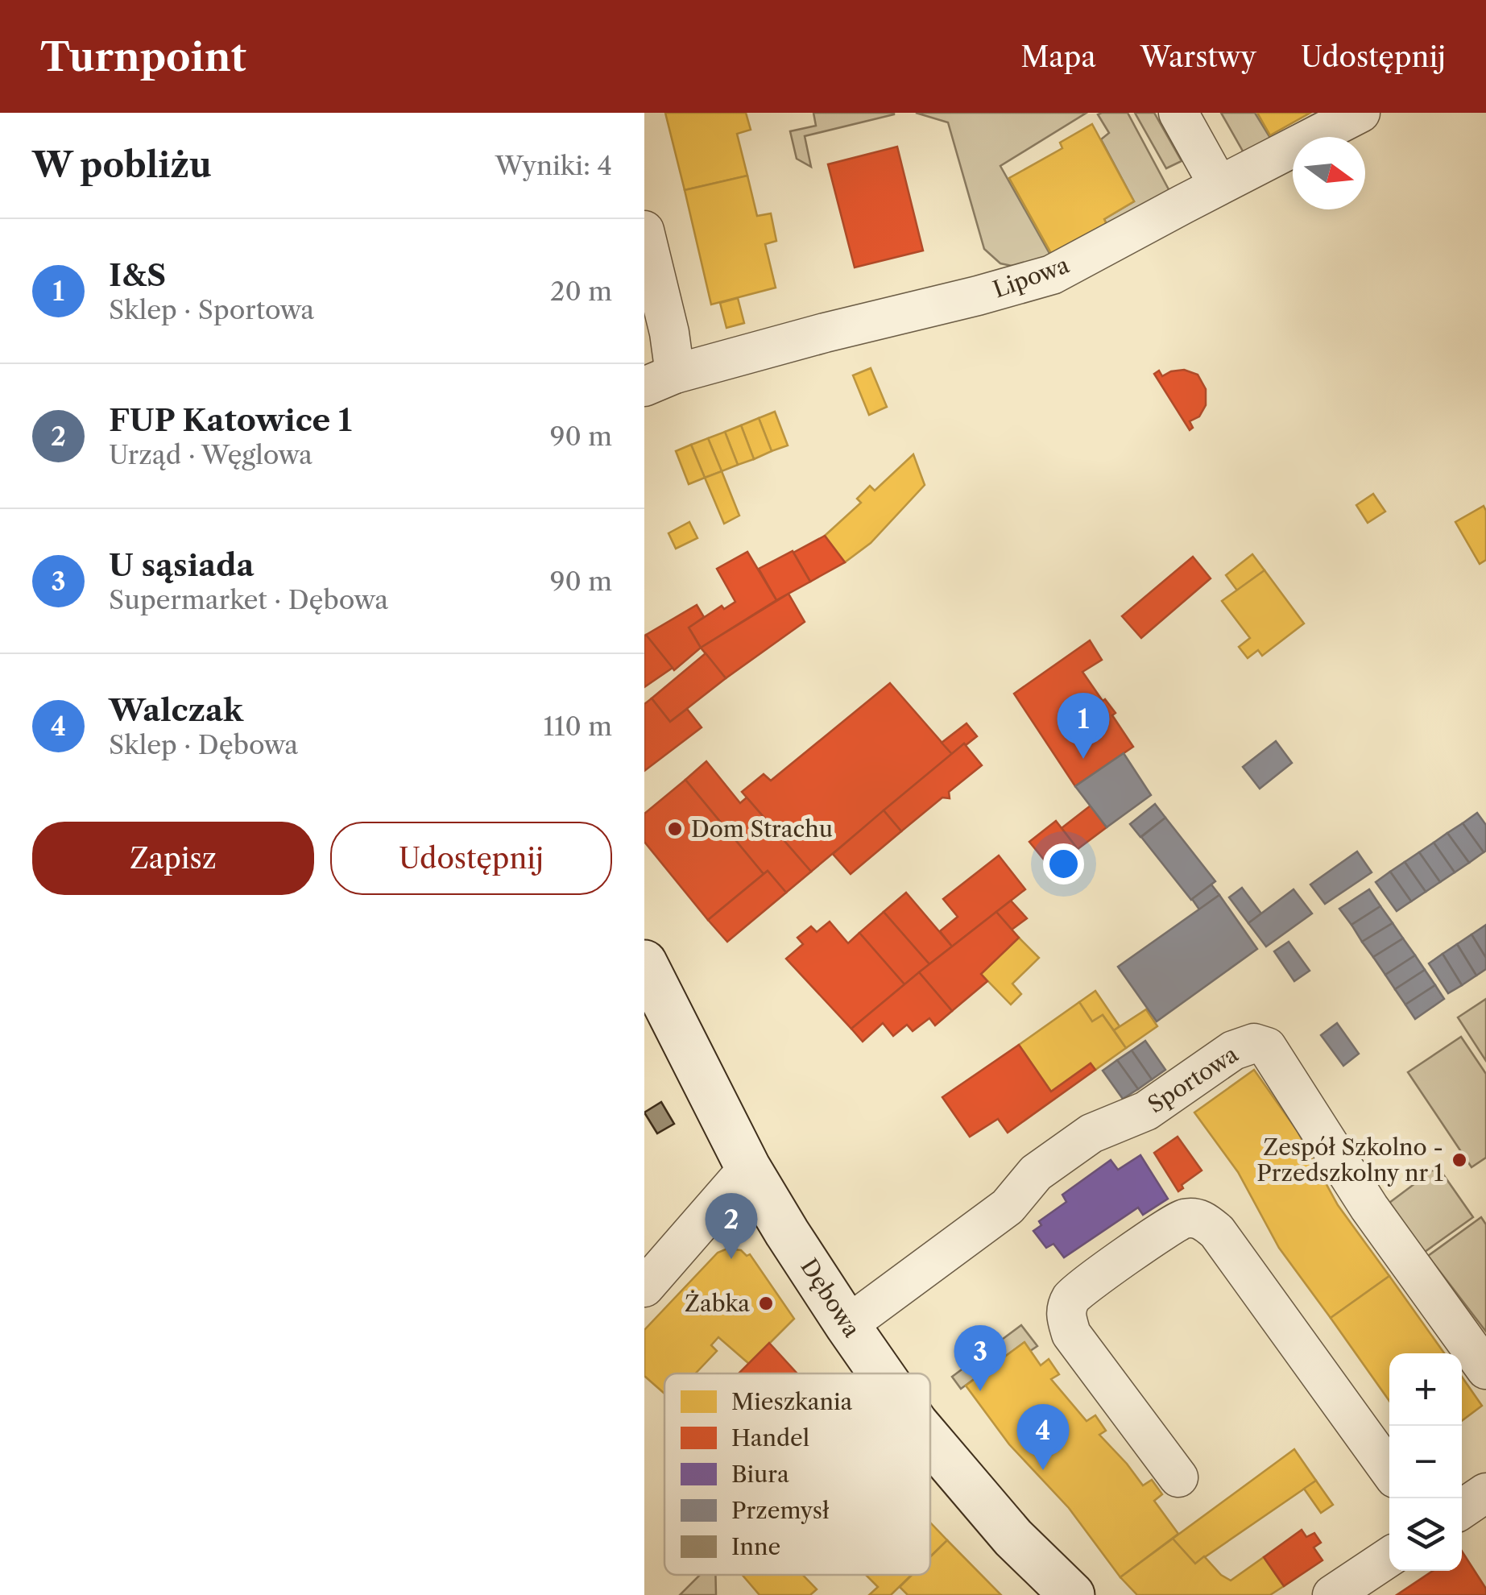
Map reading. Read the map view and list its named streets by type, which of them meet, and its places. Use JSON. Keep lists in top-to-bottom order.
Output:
{
  "streets": {
    "street": ["Lipowa", "Sportowa", "Dębowa"]
  },
  "crossings": [
    ["Sportowa", "Dębowa"]
  ],
  "places": ["Dom Strachu", "Zespół Szkolno - Przedszkolny nr 1", "Żabka"],
  "legend": [
    "Mieszkania",
    "Handel",
    "Biura",
    "Przemysł",
    "Inne"
  ],
  "north": "right",
  "page": {
    "header": "Turnpoint",
    "nav": ["Mapa", "Warstwy", "Udostępnij"],
    "heading": ["W pobliżu", "Wyniki: 4"],
    "list": [
      {
        "mark": "1",
        "name": "I&S",
        "note": "Sklep · Sportowa",
        "value": "20 m"
      },
      {
        "mark": "2",
        "name": "FUP Katowice 1",
        "note": "Urząd · Węglowa",
        "value": "90 m"
      },
      {
        "mark": "3",
        "name": "U sąsiada",
        "note": "Supermarket · Dębowa",
        "value": "90 m"
      },
      {
        "mark": "4",
        "name": "Walczak",
        "note": "Sklep · Dębowa",
        "value": "110 m"
      }
    ],
    "pins": [
      "1",
      "2",
      "3",
      "4"
    ],
    "buttons": ["Zapisz", "Udostępnij"],
    "map_buttons": ["+", "−"]
  }
}
